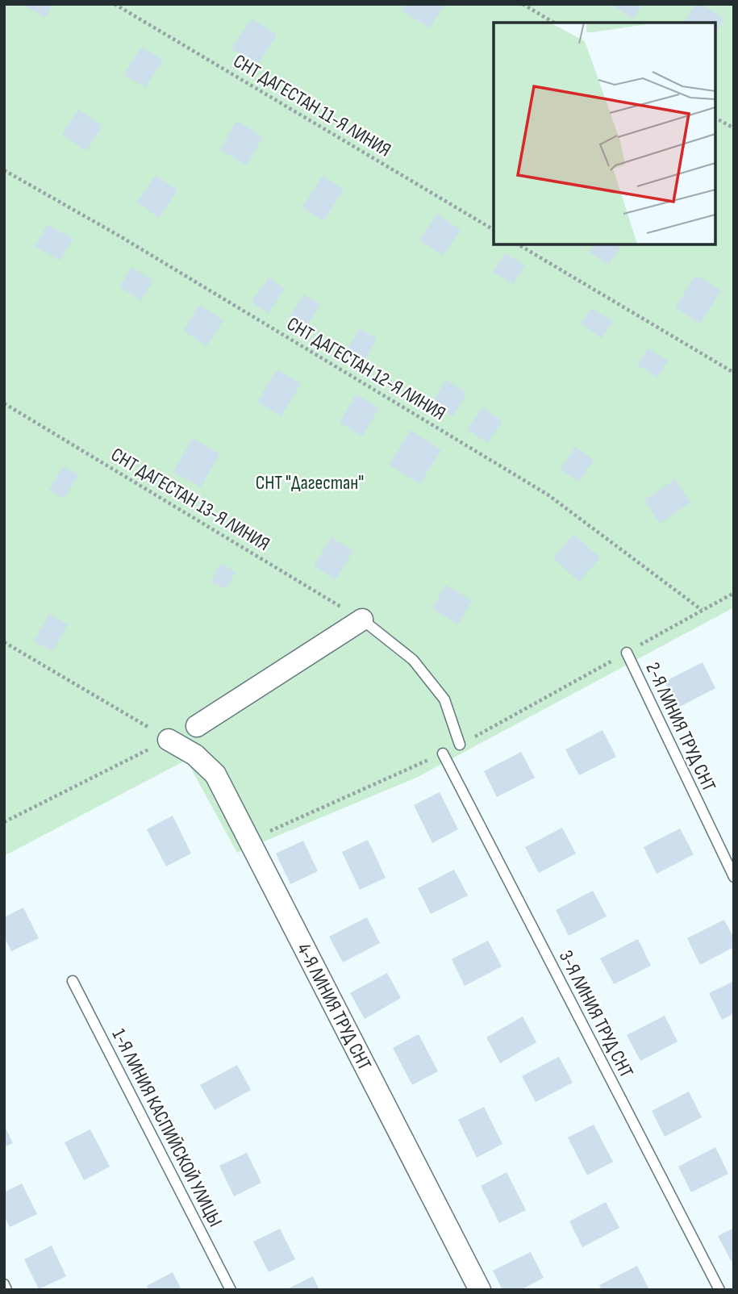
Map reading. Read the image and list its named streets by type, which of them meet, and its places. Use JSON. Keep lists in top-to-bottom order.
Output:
{
  "streets": {
    "street": ["4-Я ЛИНИЯ ТРУД СНТ"],
    "lane": ["2-Я ЛИНИЯ ТРУД СНТ", "3-Я ЛИНИЯ ТРУД СНТ", "1-Я ЛИНИЯ КАСПИЙСКОЙ УЛИЦЫ"],
    "path": ["СНТ ДАГЕСТАН 11-Я ЛИНИЯ", "СНТ ДАГЕСТАН 12-Я ЛИНИЯ", "СНТ ДАГЕСТАН 13-Я ЛИНИЯ"]
  },
  "parks": ["СНТ \"Дагестан\""]
}
